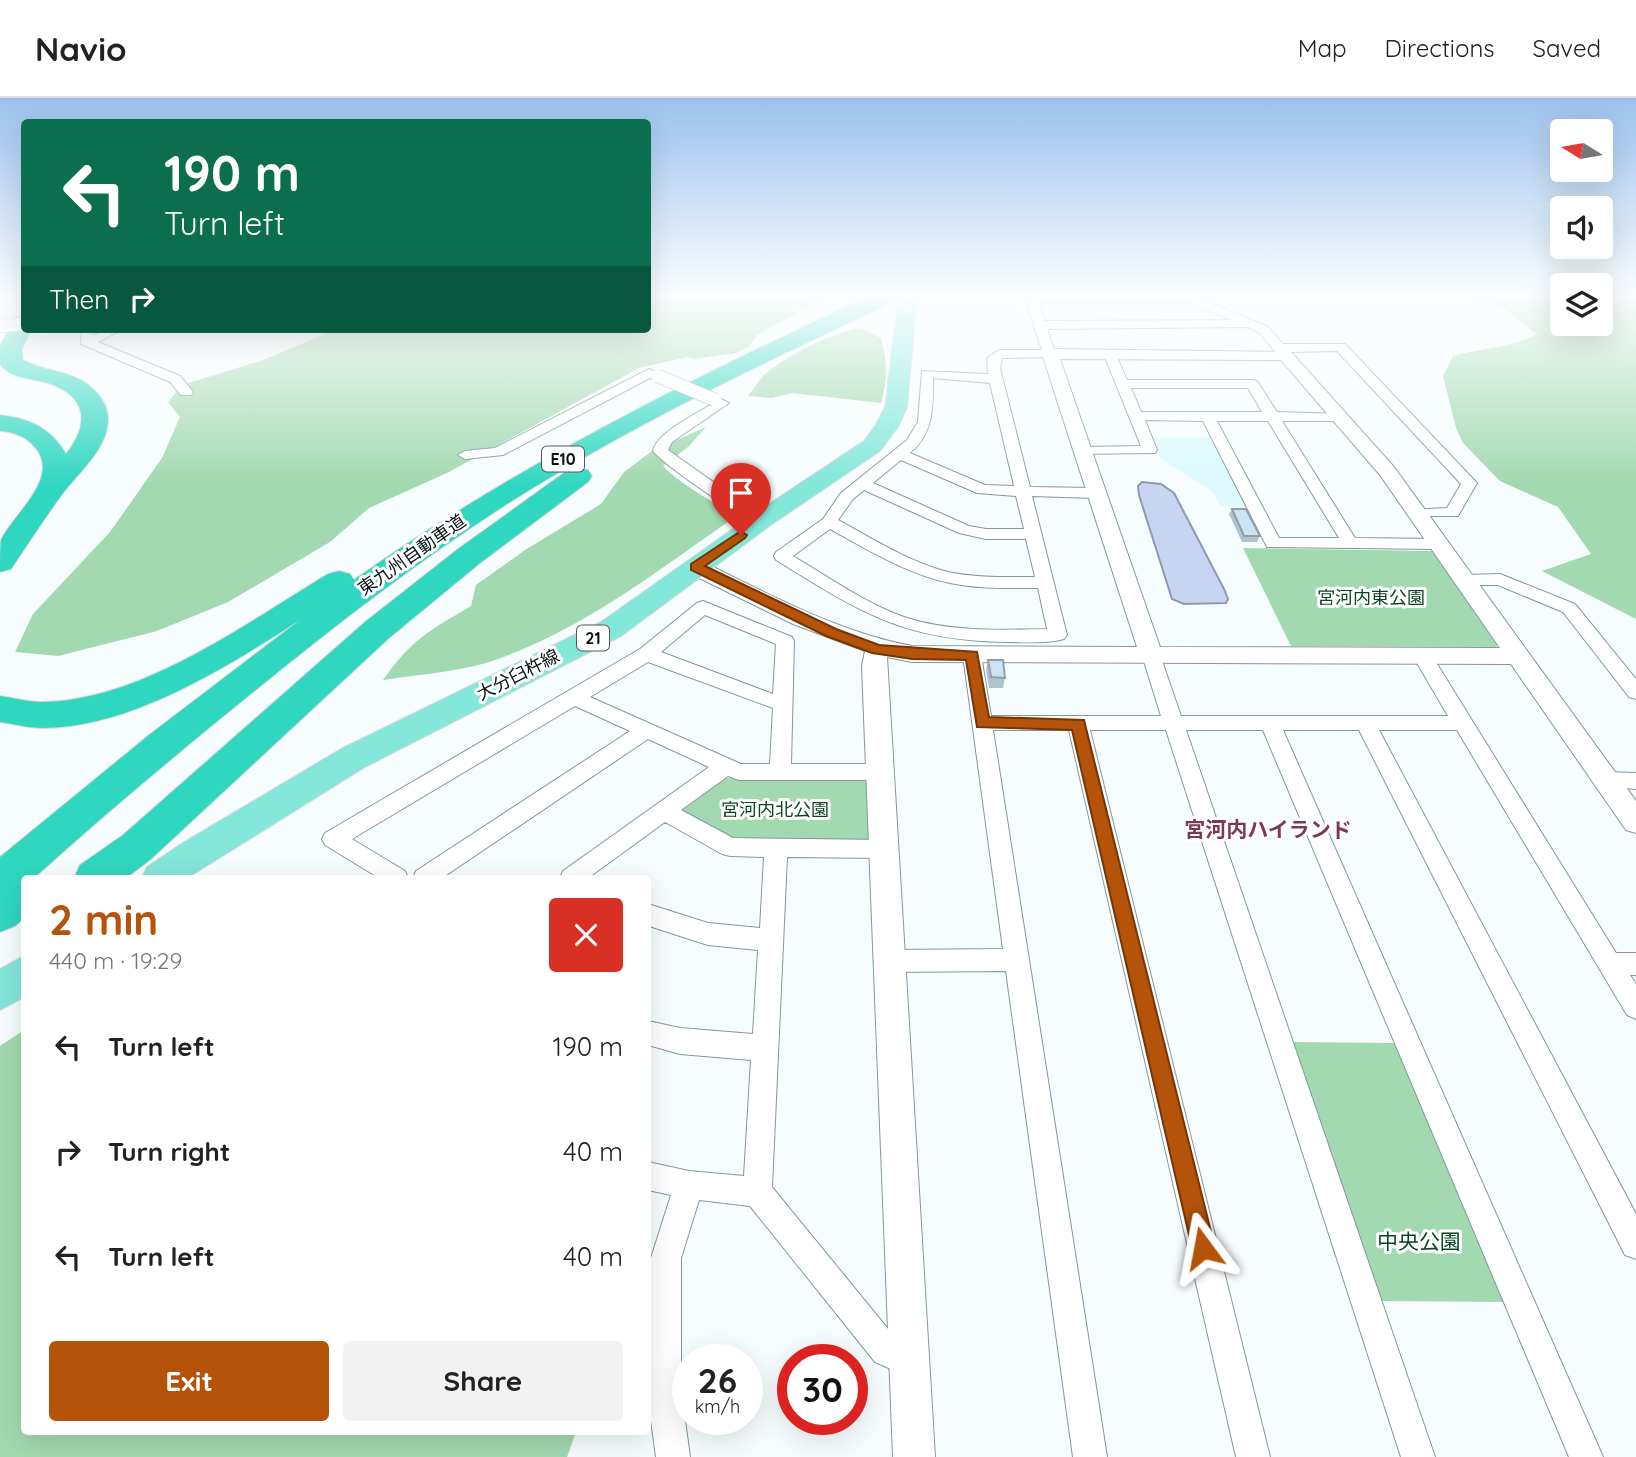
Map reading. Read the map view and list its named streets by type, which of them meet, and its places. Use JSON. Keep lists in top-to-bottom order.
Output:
{
  "streets": {
    "highway": ["E10", "東九州自動車道"],
    "main road": ["21", "大分臼杵線"]
  },
  "districts": ["宮河内ハイランド"],
  "parks": ["宮河内東公園", "宮河内北公園", "中央公園"],
  "north": "left",
  "page": {
    "header": "Navio",
    "nav": ["Map", "Directions", "Saved"],
    "turn": ["190 m", "Turn left"],
    "then": "Then",
    "heading": ["2 min", "440 m · 19:29"],
    "list": [
      {
        "name": "Turn left",
        "value": "190 m"
      },
      {
        "name": "Turn right",
        "value": "40 m"
      },
      {
        "name": "Turn left",
        "value": "40 m"
      }
    ],
    "buttons": ["Exit", "Share"],
    "speed": "26 km/h",
    "limit": "30"
  }
}
